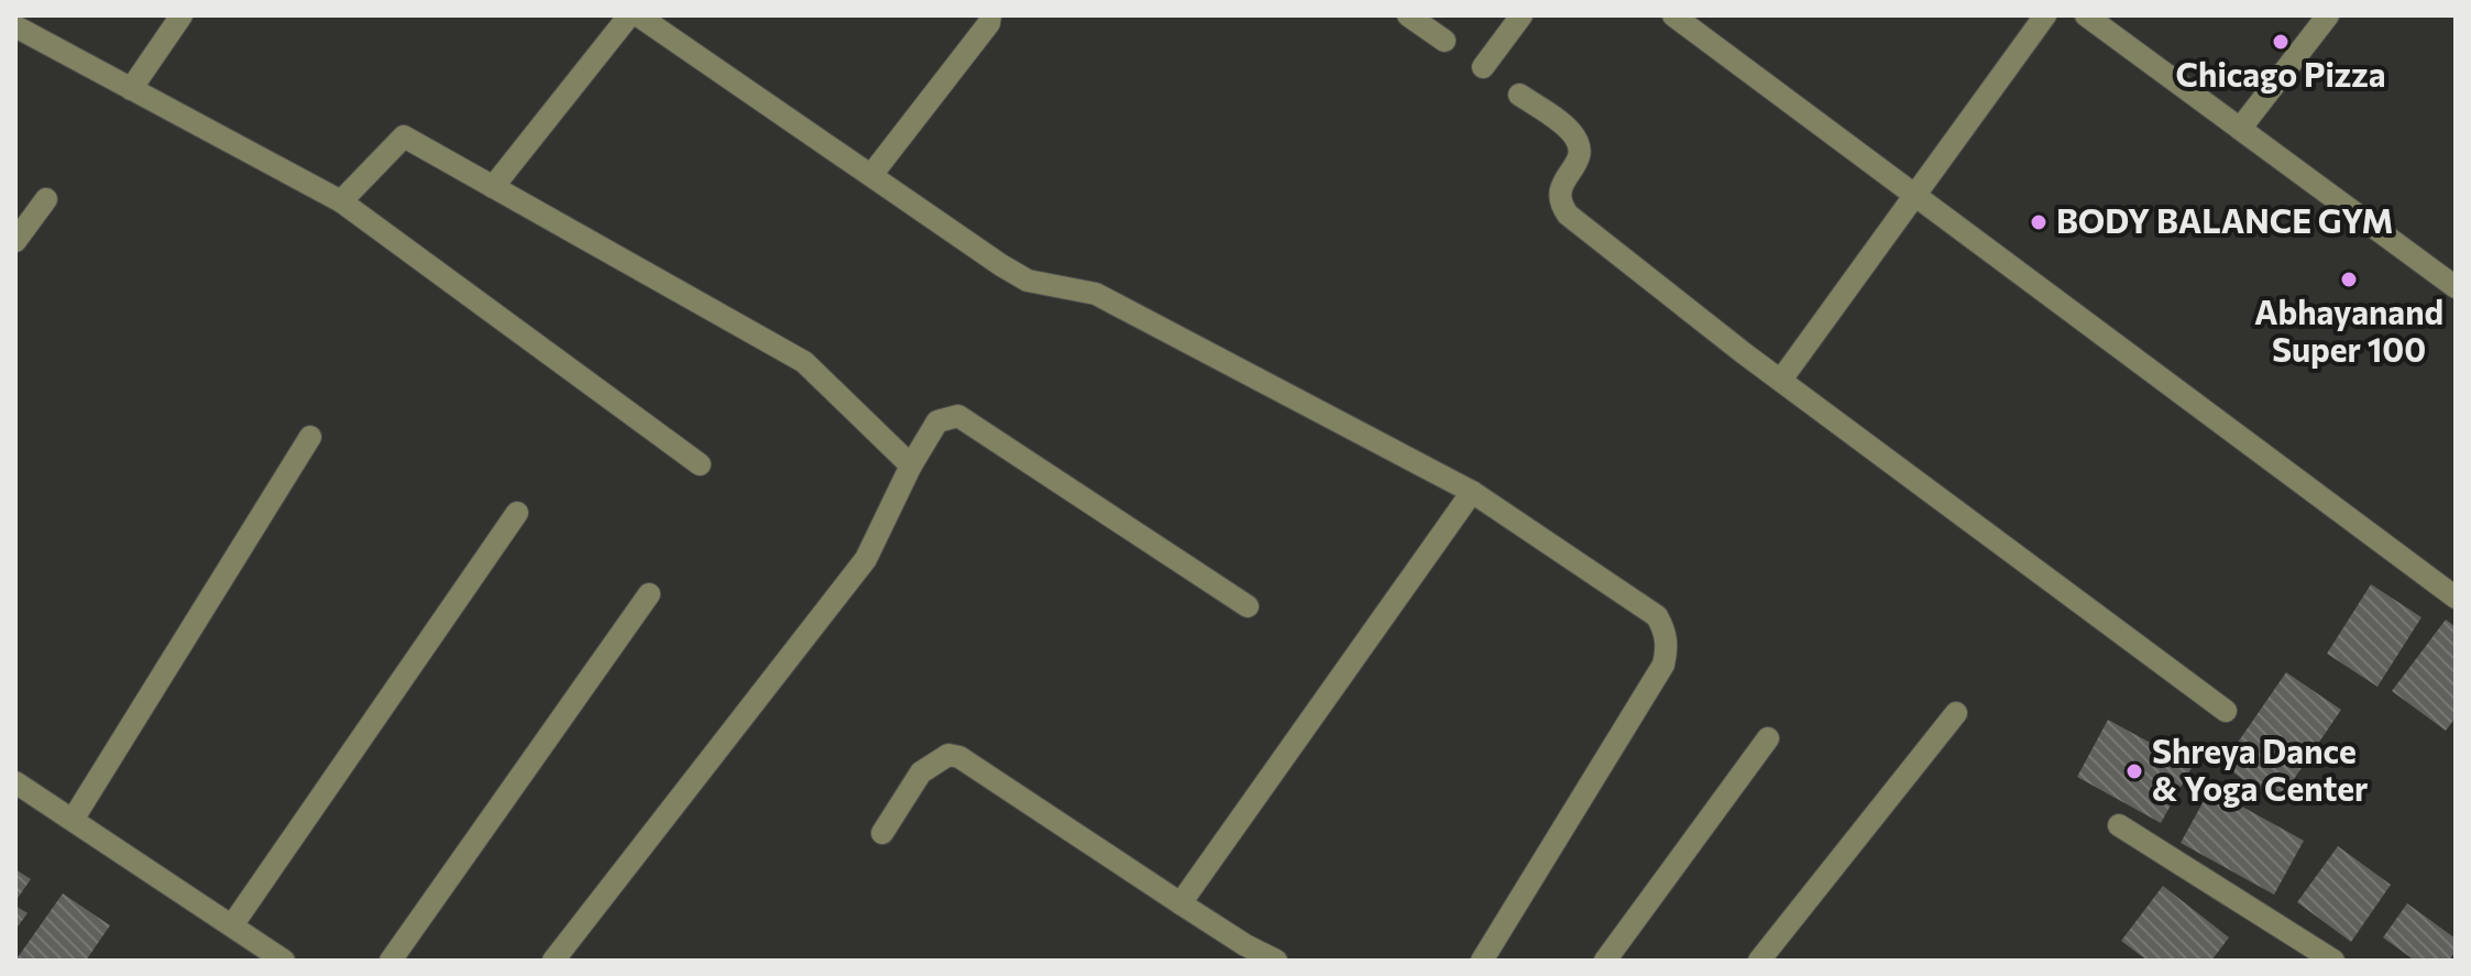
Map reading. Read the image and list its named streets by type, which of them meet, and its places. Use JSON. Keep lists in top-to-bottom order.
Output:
{
  "places": [
    "Chicago Pizza",
    "BODY BALANCE GYM",
    "Abhayanand Super 100",
    "Shreya Dance & Yoga Center"
  ]
}
